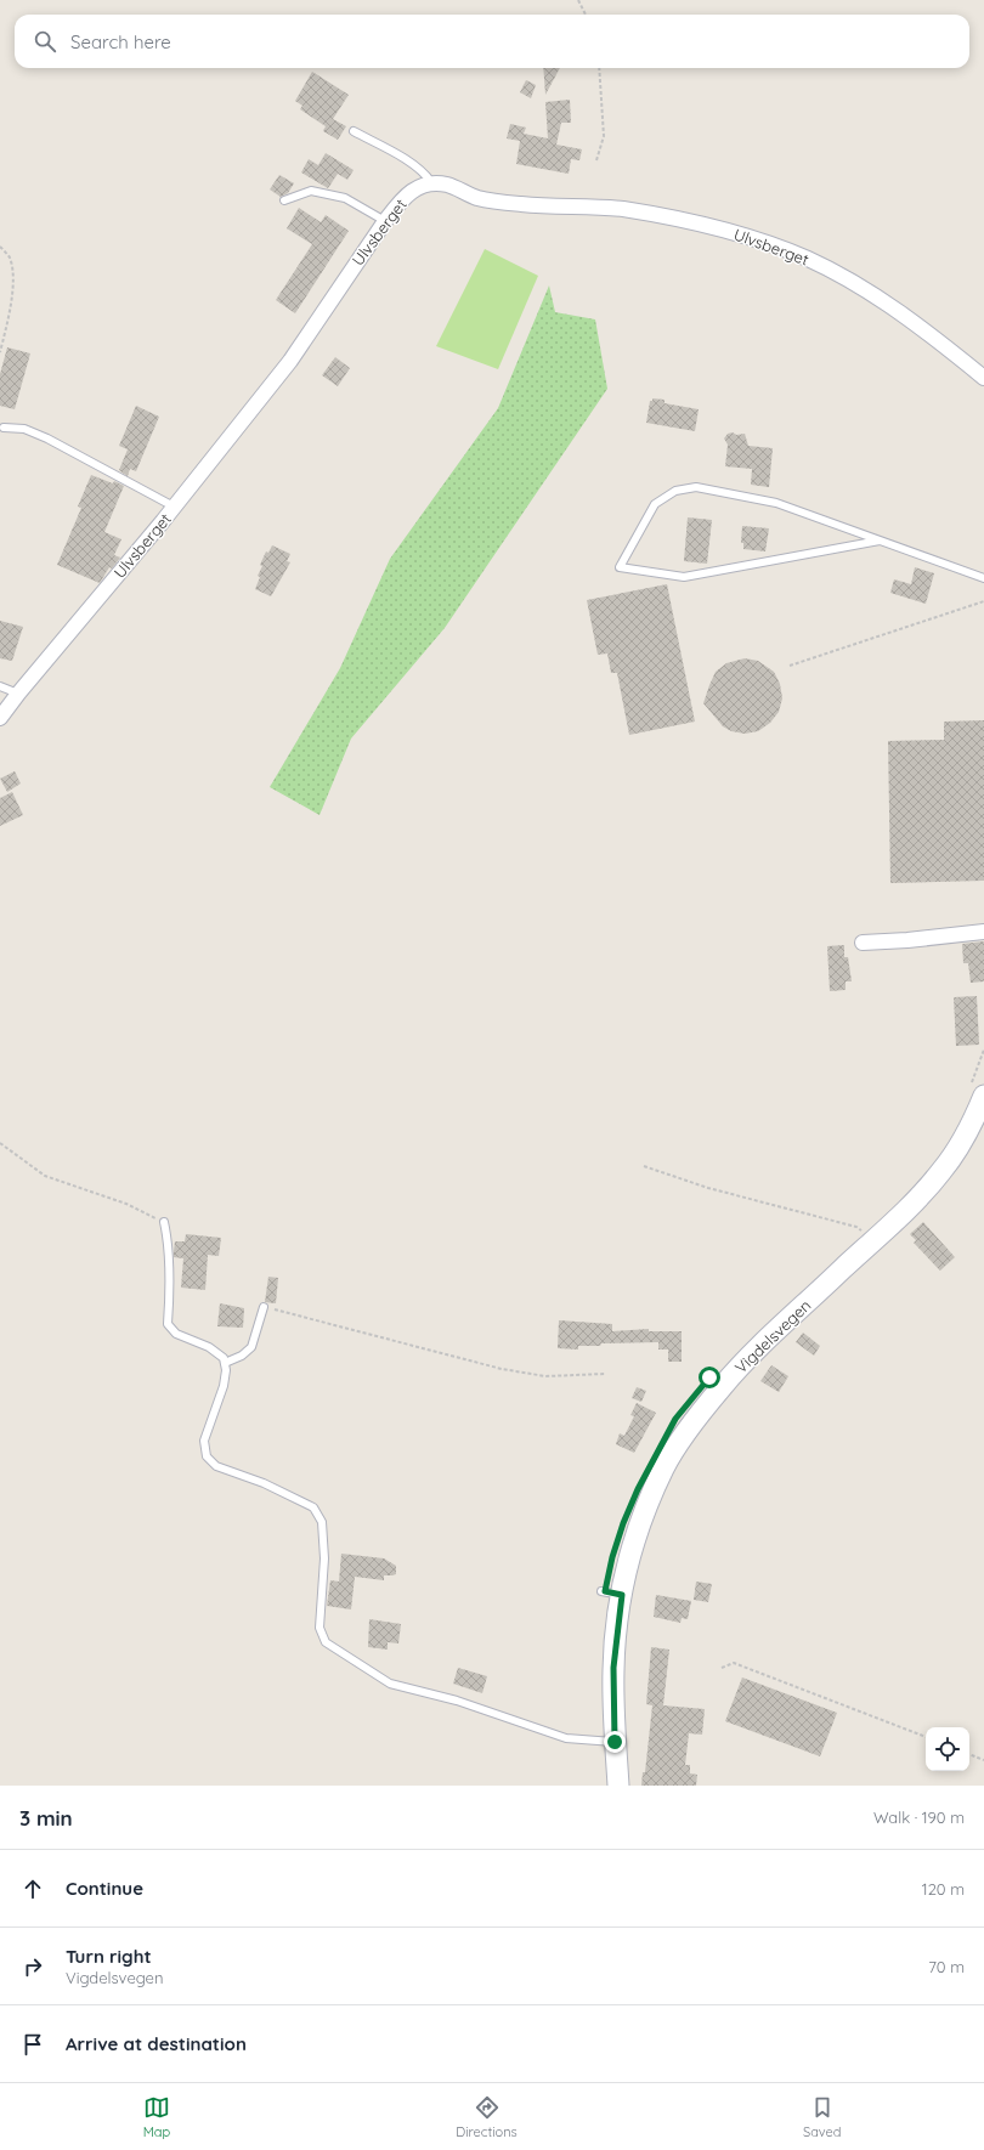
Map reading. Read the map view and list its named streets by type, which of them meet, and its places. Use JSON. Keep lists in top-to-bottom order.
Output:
{
  "streets": {
    "main road": ["Vigdelsvegen"],
    "street": ["Ulvsberget"]
  },
  "page": {
    "search": "Search here",
    "heading": ["3 min", "Walk · 190 m"],
    "list": [
      ["Continue", "120 m"],
      ["Turn right", "Vigdelsvegen", "70 m"],
      "Arrive at destination"
    ],
    "nav": ["Map", "Directions", "Saved"]
  }
}
